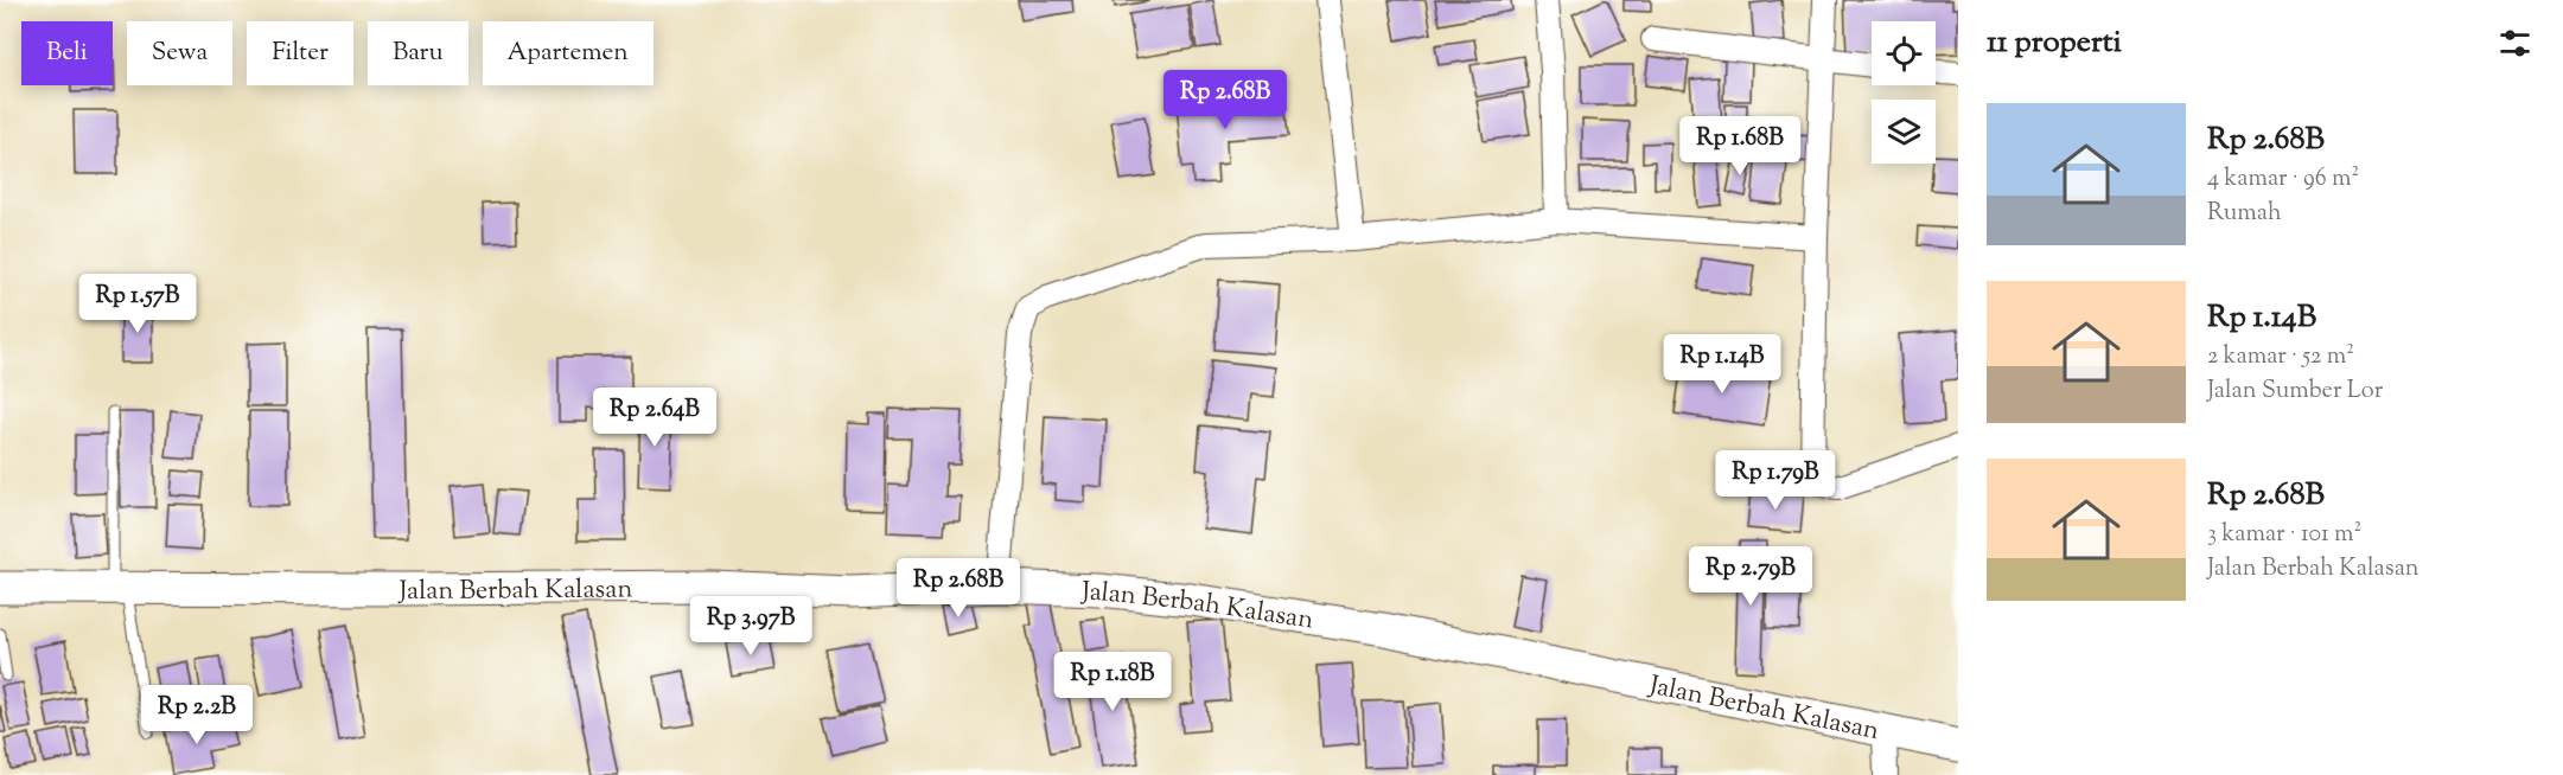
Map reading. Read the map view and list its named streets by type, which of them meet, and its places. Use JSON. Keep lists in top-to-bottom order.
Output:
{
  "streets": {
    "street": ["Jalan Berbah Kalasan"]
  },
  "page": {
    "heading": "11 properti",
    "chip": [
      "Beli",
      "Sewa",
      "Filter",
      "Baru",
      "Apartemen"
    ],
    "price": [
      "Rp 2.68B",
      "Rp 1.68B",
      "Rp 1.57B",
      "Rp 1.14B",
      "Rp 2.64B",
      "Rp 1.79B",
      "Rp 2.79B",
      "Rp 2.68B",
      "Rp 3.97B",
      "Rp 1.18B",
      "Rp 2.2B"
    ],
    "list": [
      {
        "name": "Rp 2.68B",
        "note": "4 kamar · 96 m² · Rumah"
      },
      {
        "name": "Rp 1.14B",
        "note": "2 kamar · 52 m² · Jalan Sumber Lor"
      },
      {
        "name": "Rp 2.68B",
        "note": "3 kamar · 101 m² · Jalan Berbah Kalasan"
      }
    ]
  }
}
